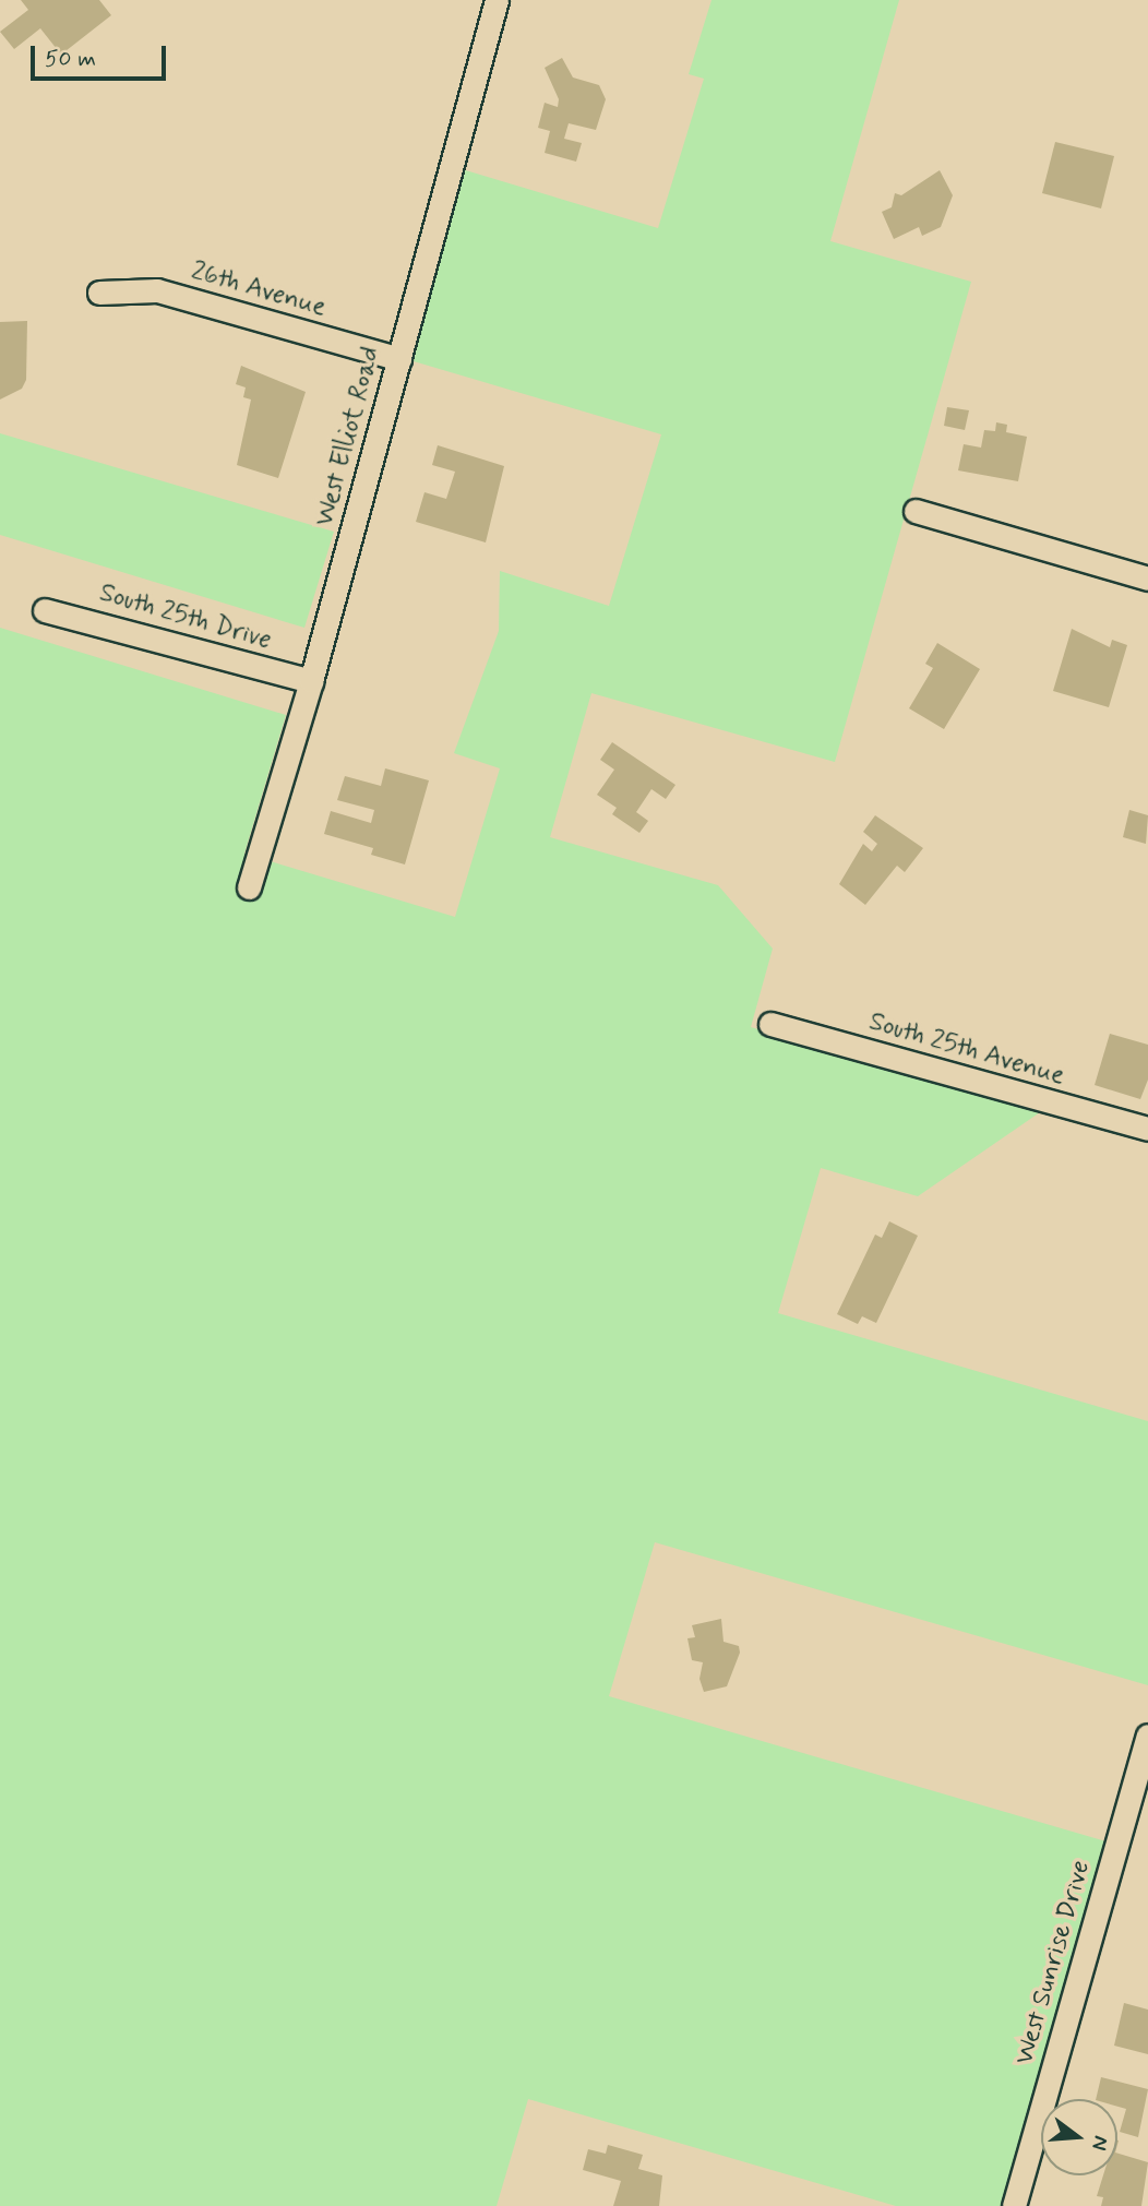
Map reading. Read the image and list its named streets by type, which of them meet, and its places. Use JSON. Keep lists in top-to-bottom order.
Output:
{
  "streets": {
    "street": [
      "26th Avenue",
      "West Elliot Road",
      "South 25th Drive",
      "South 25th Avenue",
      "West Sunrise Drive"
    ]
  },
  "crossings": [
    ["26th Avenue", "West Elliot Road"],
    ["West Elliot Road", "South 25th Drive"]
  ],
  "scale_bar": "50 m",
  "north": "right"
}
